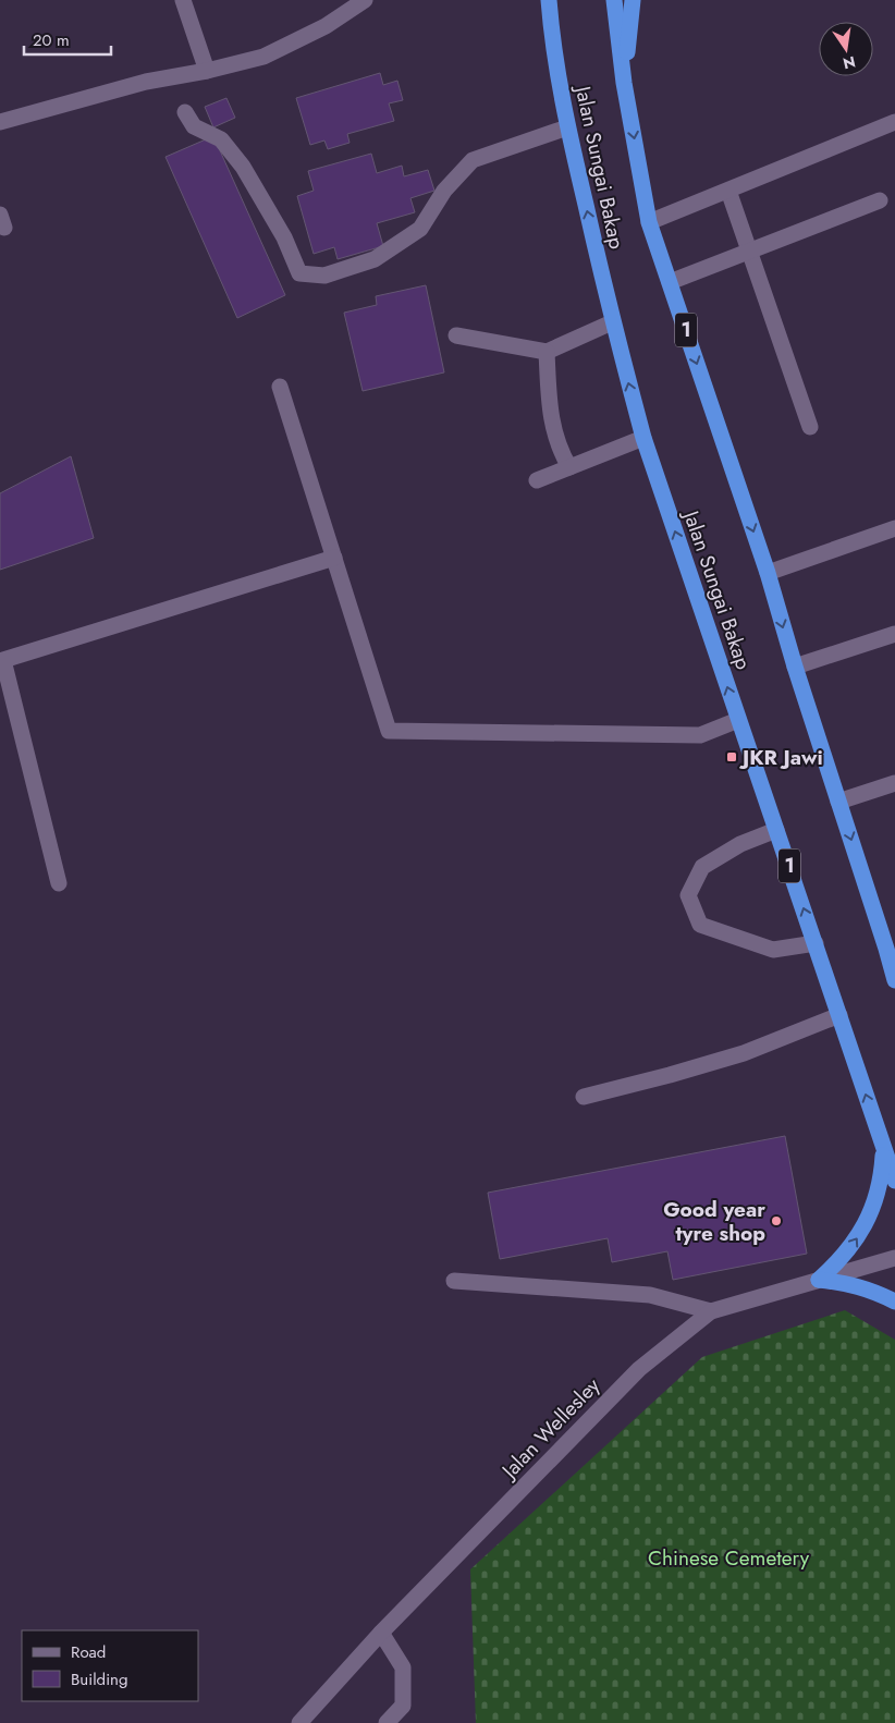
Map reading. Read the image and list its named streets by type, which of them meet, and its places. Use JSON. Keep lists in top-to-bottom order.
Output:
{
  "streets": {
    "highway": ["Jalan Sungai Bakap", "1"],
    "street": ["Jalan Wellesley"]
  },
  "parks": ["Chinese Cemetery"],
  "places": {
    "transit": ["JKR Jawi"],
    "other": ["Good year tyre shop"]
  },
  "legend": ["Road", "Building"],
  "scale_bar": "20 m",
  "north": "bottom"
}
